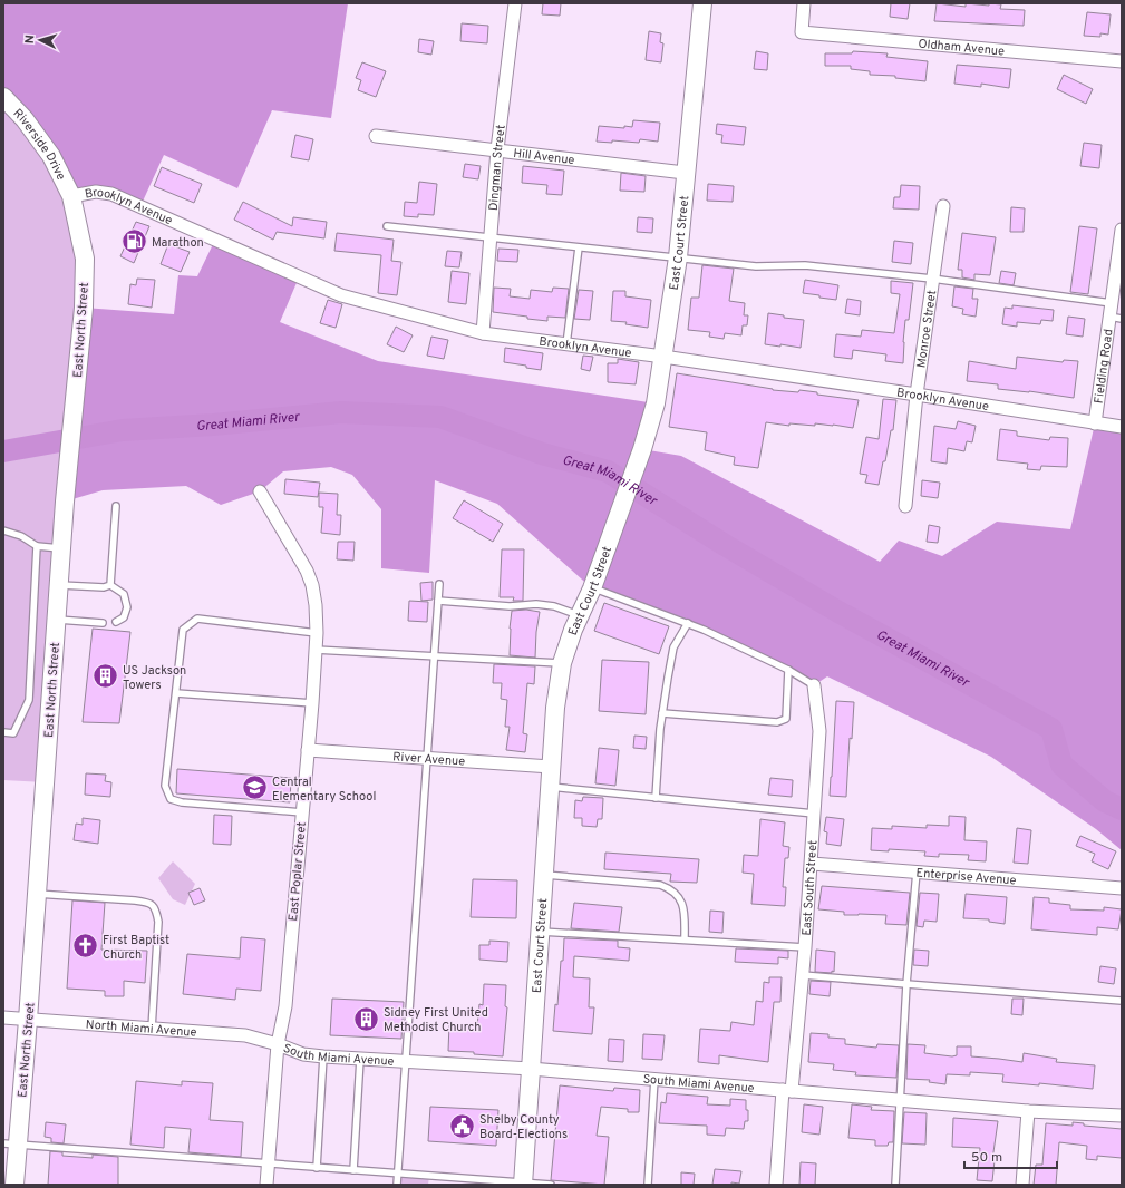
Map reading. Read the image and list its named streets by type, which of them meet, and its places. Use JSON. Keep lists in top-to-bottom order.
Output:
{
  "streets": {
    "main road": ["Riverside Drive", "East Court Street", "East North Street"],
    "street": [
      "Oldham Avenue",
      "Hill Avenue",
      "Dingman Street",
      "Brooklyn Avenue",
      "Monroe Street",
      "Fielding Road",
      "River Avenue",
      "East Poplar Street",
      "Enterprise Avenue",
      "East South Street",
      "North Miami Avenue",
      "South Miami Avenue"
    ]
  },
  "crossings": [
    ["Riverside Drive", "Brooklyn Avenue"],
    ["Riverside Drive", "East North Street"],
    ["Hill Avenue", "Dingman Street"],
    ["Hill Avenue", "East Court Street"],
    ["Dingman Street", "Brooklyn Avenue"],
    ["Brooklyn Avenue", "East Court Street"],
    ["Brooklyn Avenue", "Monroe Street"],
    ["Brooklyn Avenue", "East North Street"],
    ["Brooklyn Avenue", "Fielding Road"],
    ["East Court Street", "River Avenue"],
    ["East Court Street", "South Miami Avenue"],
    ["East North Street", "North Miami Avenue"],
    ["River Avenue", "East Poplar Street"],
    ["East Poplar Street", "North Miami Avenue"],
    ["East Poplar Street", "South Miami Avenue"],
    ["Enterprise Avenue", "East South Street"],
    ["East South Street", "South Miami Avenue"],
    ["North Miami Avenue", "South Miami Avenue"]
  ],
  "water": ["Great Miami River"],
  "places": {
    "fuel station": ["Marathon"],
    "building": ["US Jackson Towers", "Sidney First United Methodist Church"],
    "school or university": ["Central Elementary School"],
    "church": ["First Baptist Church"],
    "public building": ["Shelby County Board-Elections"]
  },
  "scale_bar": "50 m",
  "north": "left"
}
